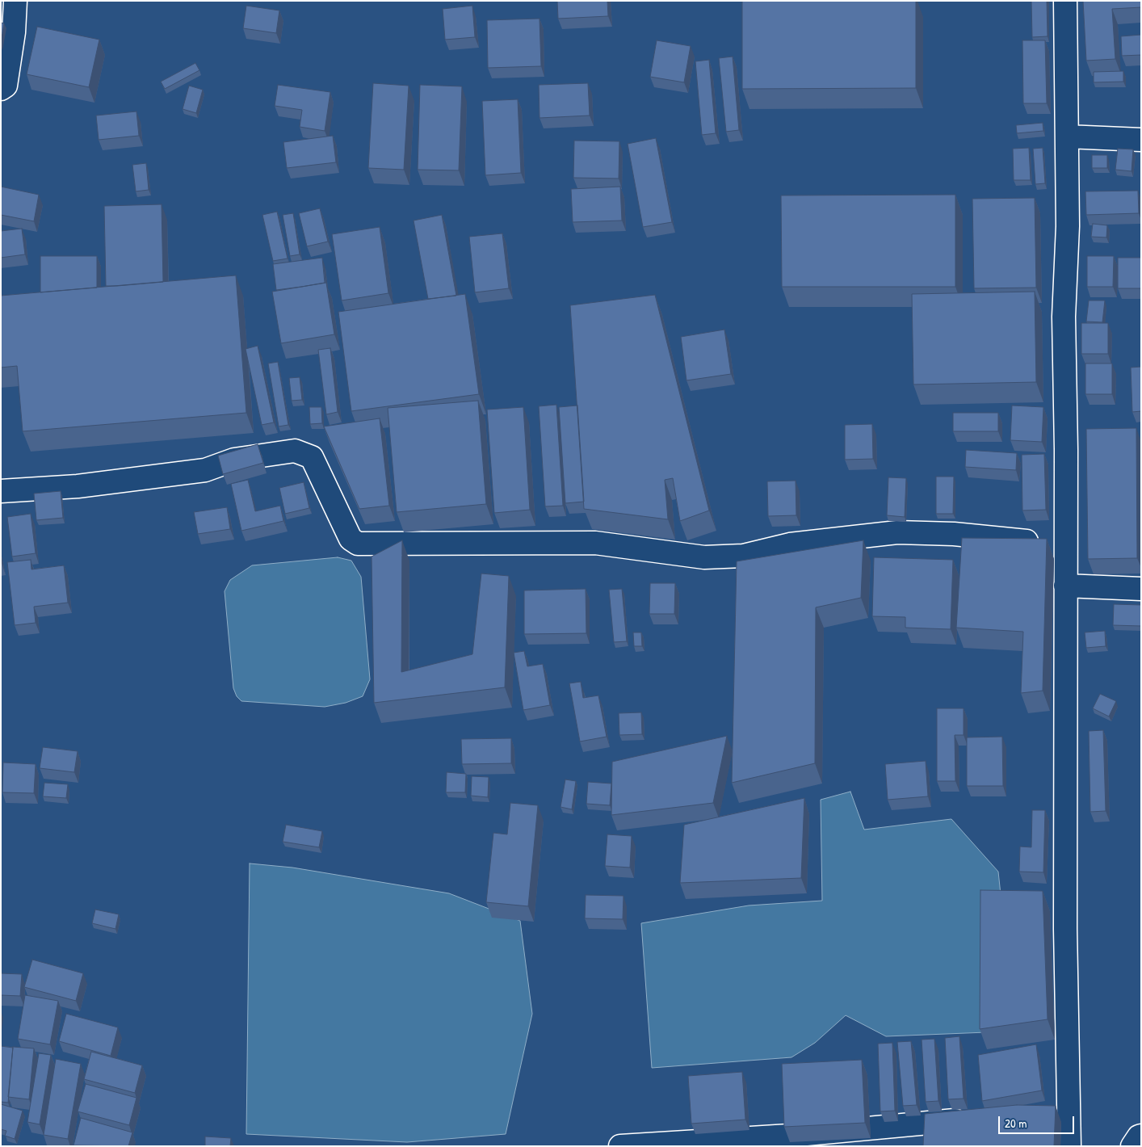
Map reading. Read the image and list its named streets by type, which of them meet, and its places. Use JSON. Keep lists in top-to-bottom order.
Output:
{
  "scale_bar": "20 m"
}
